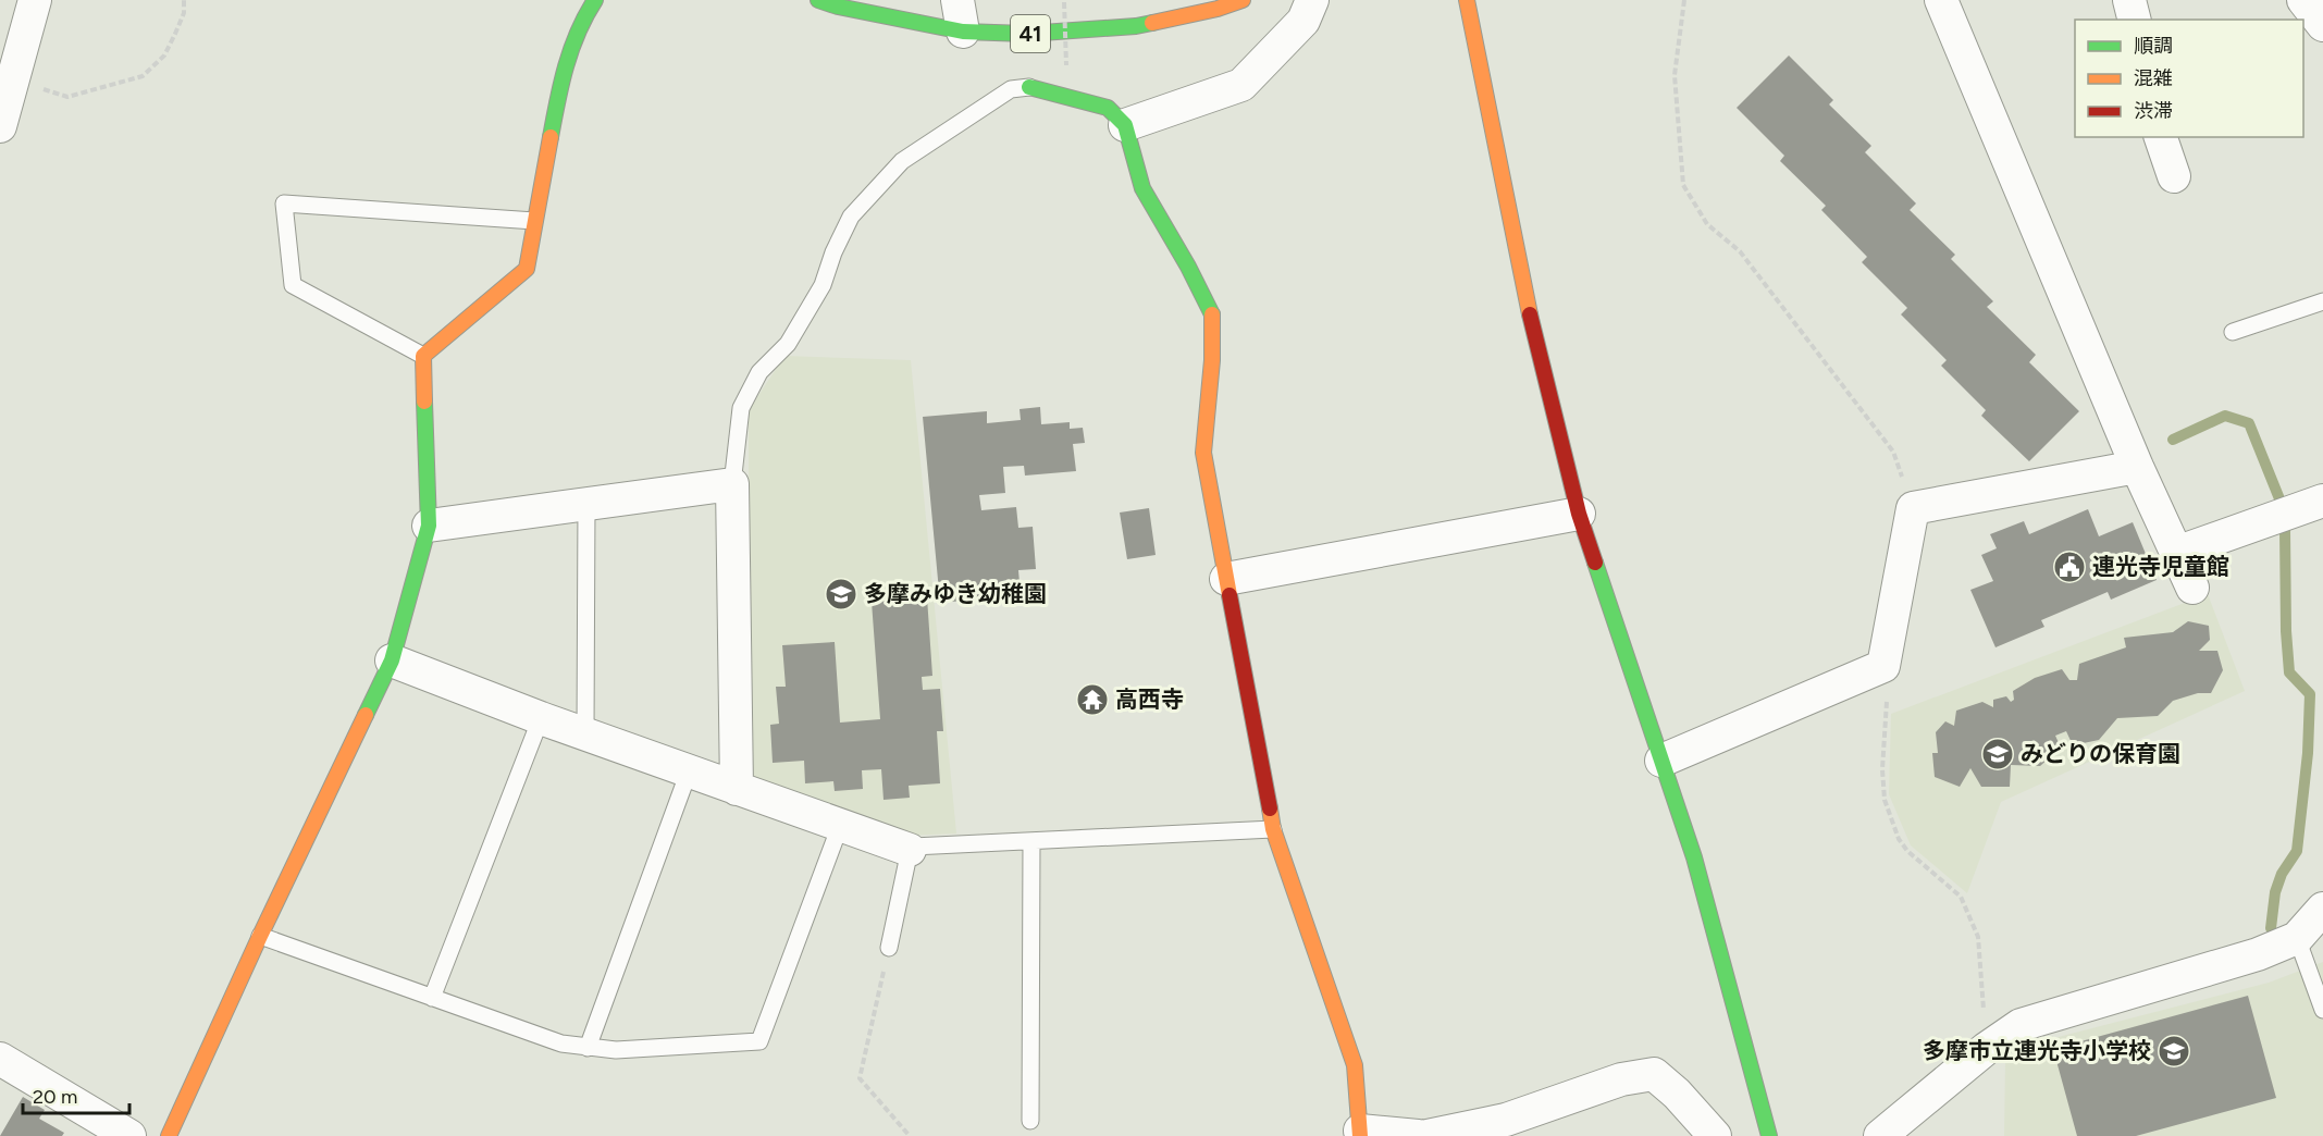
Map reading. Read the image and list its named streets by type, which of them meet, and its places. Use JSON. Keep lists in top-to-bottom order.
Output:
{
  "streets": {
    "street": ["41"]
  },
  "places": {
    "public building": ["連光寺児童館"],
    "school or university": ["多摩みゆき幼稚園", "みどりの保育園", "多摩市立連光寺小学校"],
    "temple": ["高西寺"]
  },
  "legend": ["順調", "混雑", "渋滞"],
  "scale_bar": "20 m"
}
